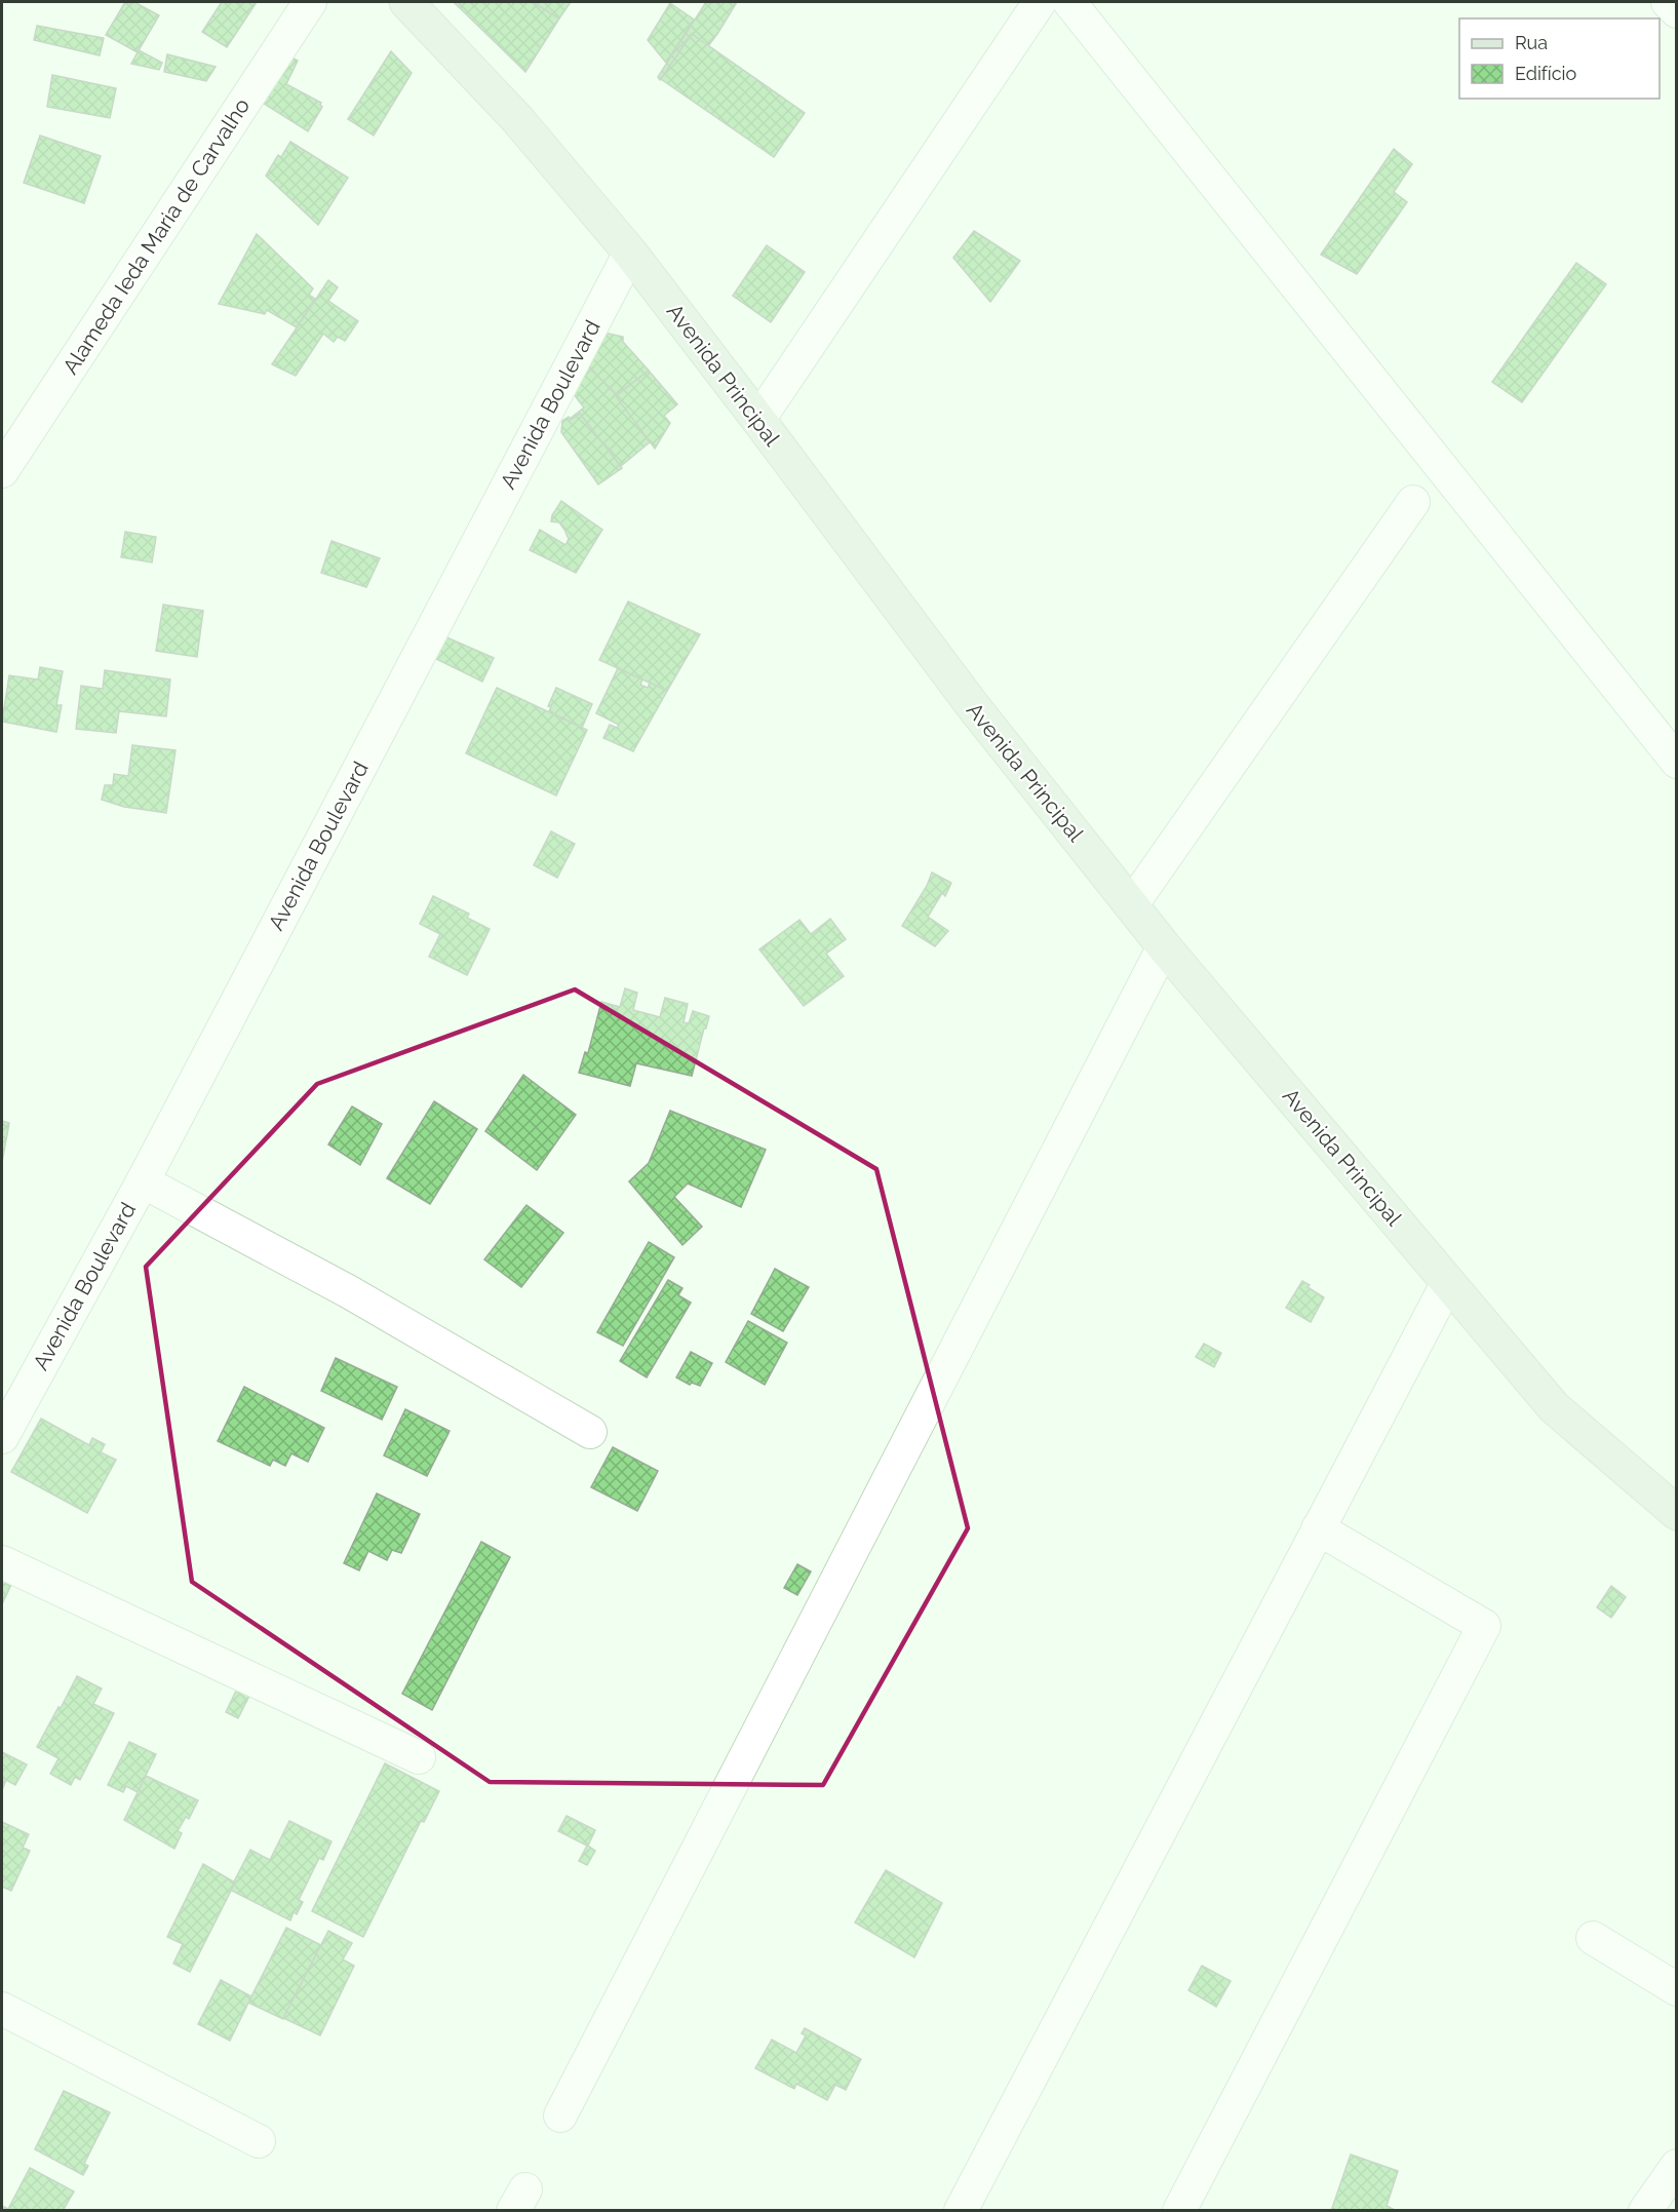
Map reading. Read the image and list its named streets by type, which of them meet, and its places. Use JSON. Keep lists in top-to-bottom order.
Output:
{
  "streets": {
    "street": ["Alameda Ieda Maria de Carvalho", "Avenida Principal", "Avenida Boulevard"]
  },
  "crossings": [
    ["Avenida Principal", "Avenida Boulevard"]
  ],
  "legend": ["Rua", "Edifício"]
}
